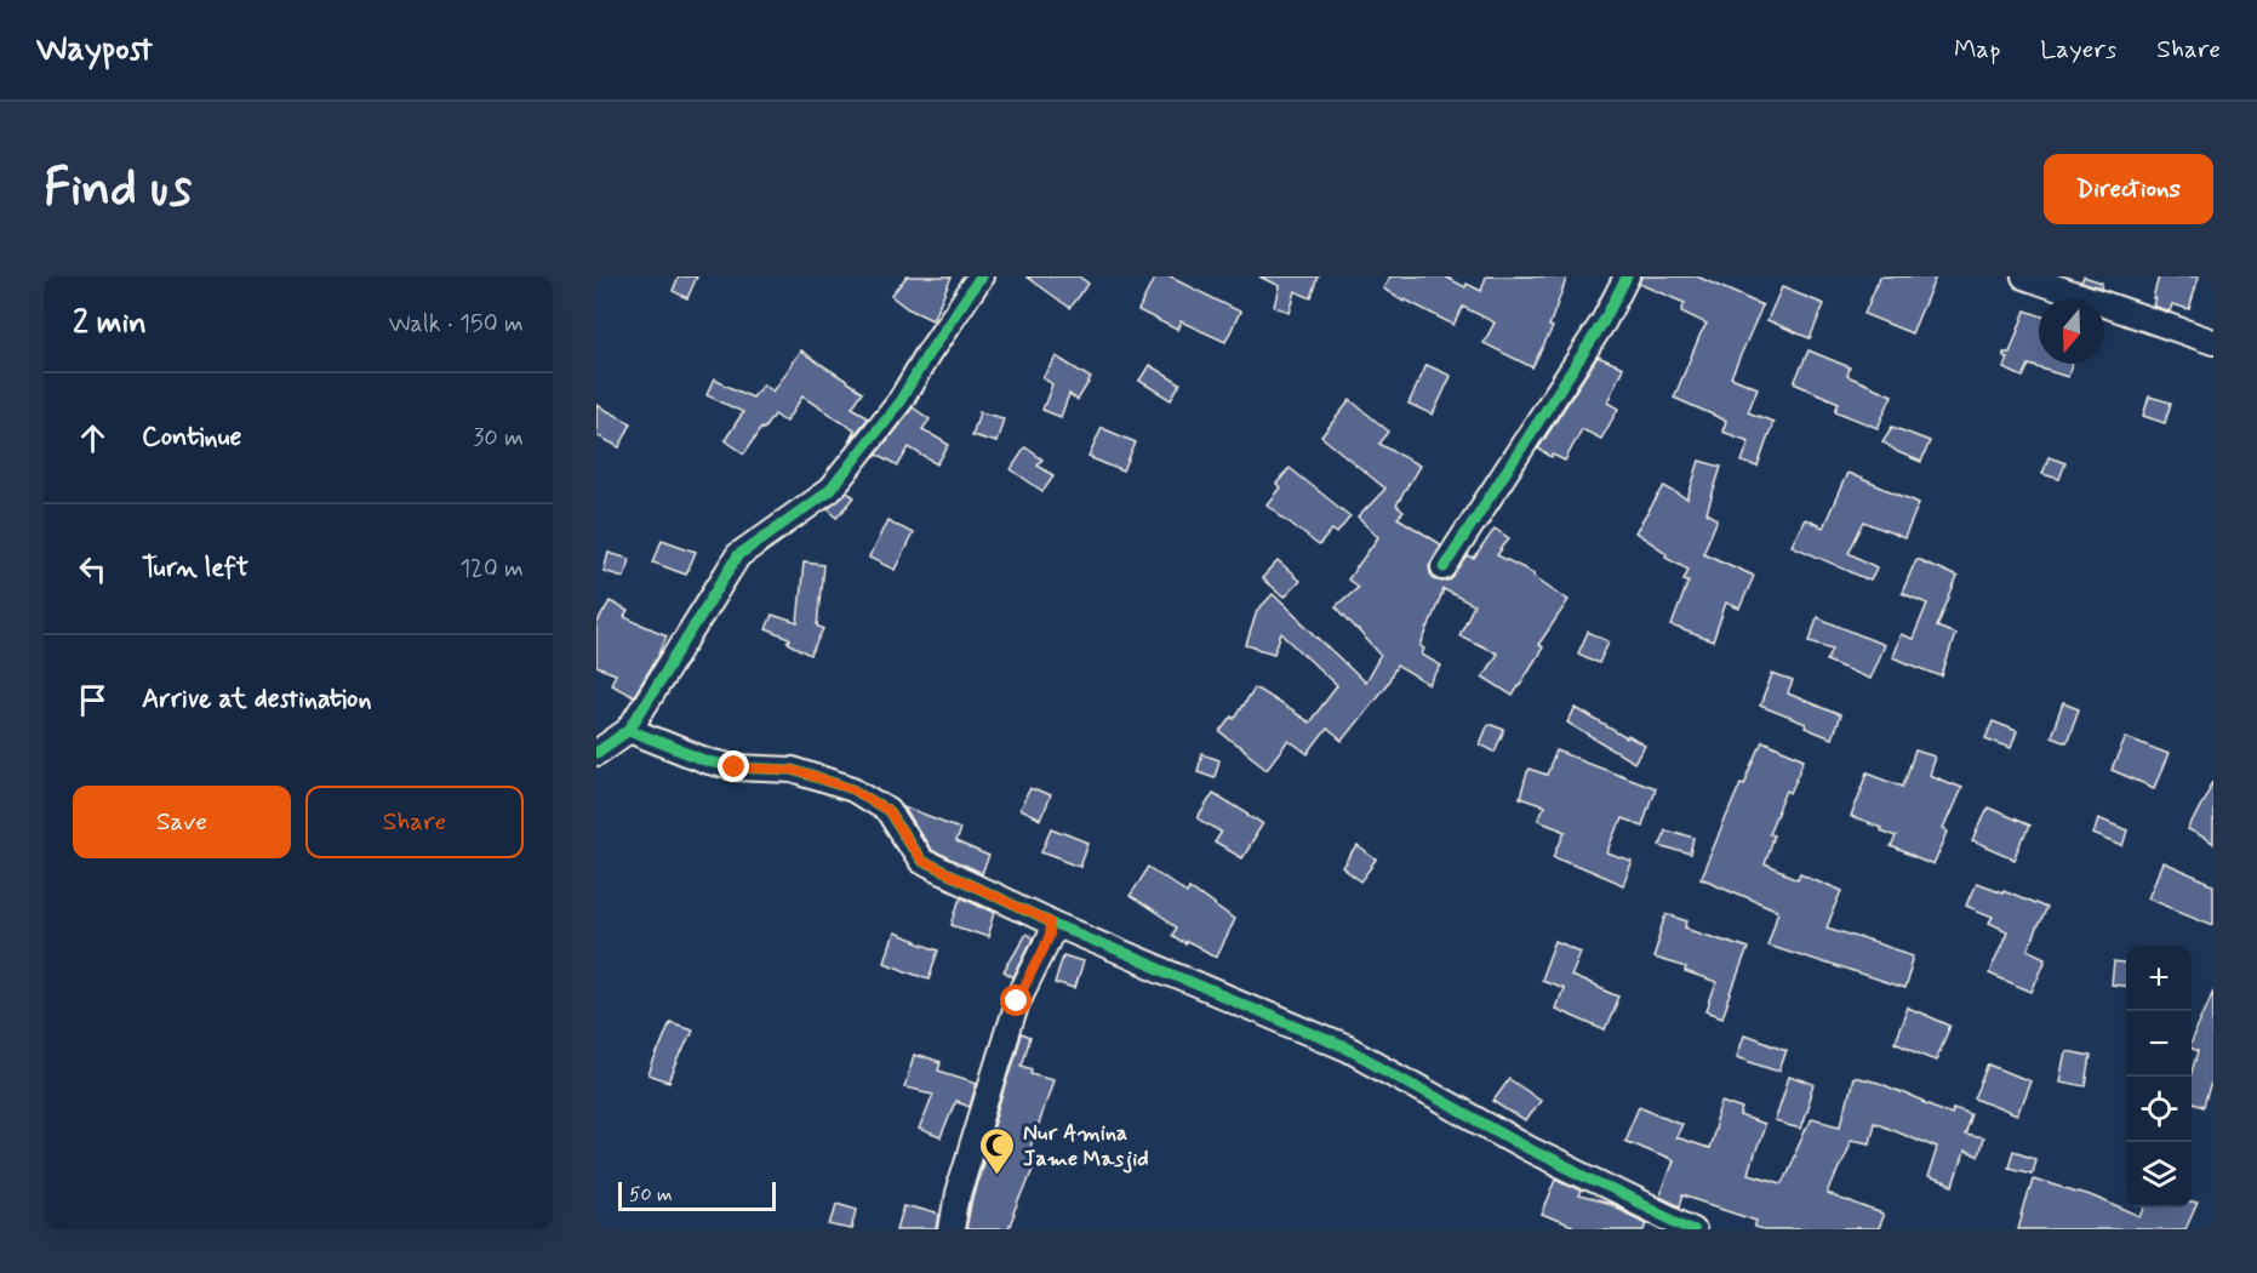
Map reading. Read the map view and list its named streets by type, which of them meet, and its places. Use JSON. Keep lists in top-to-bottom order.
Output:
{
  "places": {
    "mosque": ["Nur Amina Jame Masjid"]
  },
  "scale_bar": "50 m",
  "north": "bottom",
  "page": {
    "header": "Waypost",
    "nav": ["Map", "Layers", "Share"],
    "buttons": [
      "Directions",
      ["Save", "Share"]
    ],
    "title": "Find us",
    "heading": ["2 min", "Walk · 150 m"],
    "list": [
      ["Continue", "30 m"],
      ["Turn left", "120 m"],
      "Arrive at destination"
    ],
    "map_buttons": ["+", "−"],
    "scale": "50 m"
  }
}
